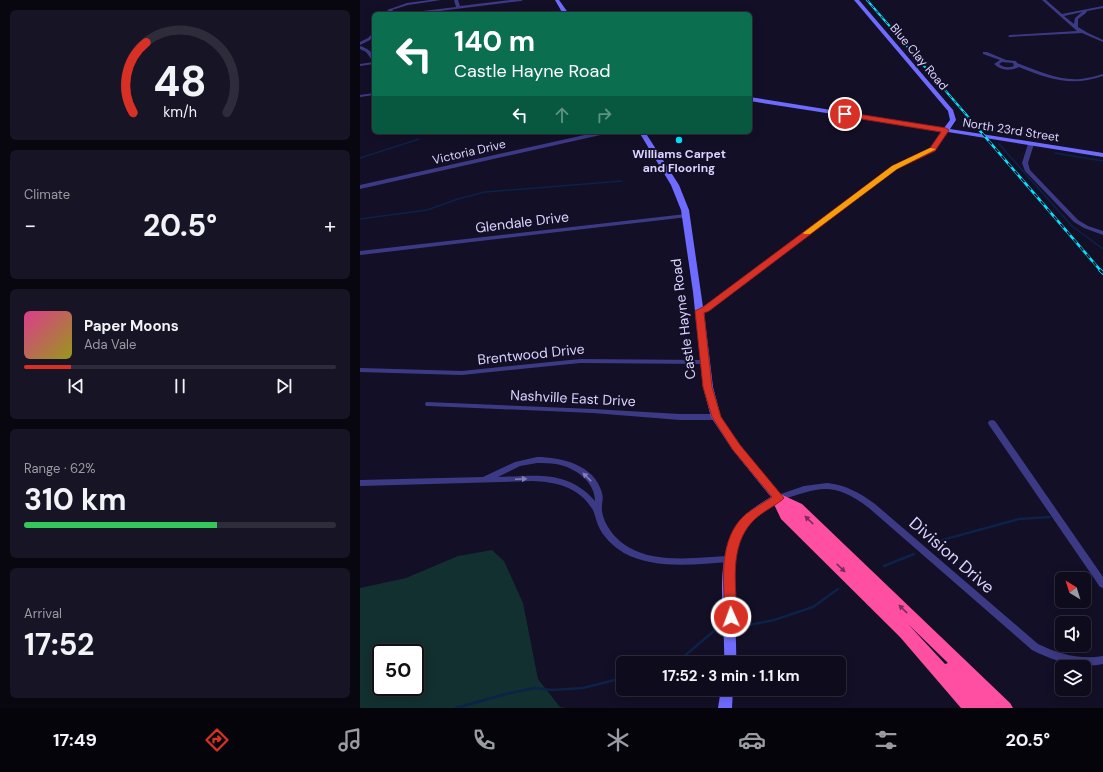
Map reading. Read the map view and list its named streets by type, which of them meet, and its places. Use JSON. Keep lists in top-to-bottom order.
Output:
{
  "streets": {
    "main road": ["Blue Clay Road", "North 23rd Street", "Castle Hayne Road"],
    "street": [
      "Victoria Drive",
      "Glendale Drive",
      "Brentwood Drive",
      "Nashville East Drive",
      "Division Drive"
    ]
  },
  "crossings": [
    ["Blue Clay Road", "North 23rd Street"],
    ["Blue Clay Road", "Castle Hayne Road"],
    ["Glendale Drive", "Castle Hayne Road"],
    ["Castle Hayne Road", "Brentwood Drive"],
    ["Castle Hayne Road", "Nashville East Drive"],
    ["Castle Hayne Road", "Division Drive"]
  ],
  "places": ["Williams Carpet and Flooring"],
  "north": "top left",
  "page": {
    "turn": ["140 m", "Castle Hayne Road"],
    "tile": [
      "Climate",
      ["Range · 62%", "310 km"],
      ["Arrival", "17:52"]
    ],
    "heat": ["−", "20.5°", "+"],
    "song": ["Paper Moons", "Ada Vale"],
    "limit": "50",
    "trip": "17:52 · 3 min · 1.1 km",
    "tabs": ["17:49", "20.5°"],
    "gauge": ["48", "km/h"]
  }
}
